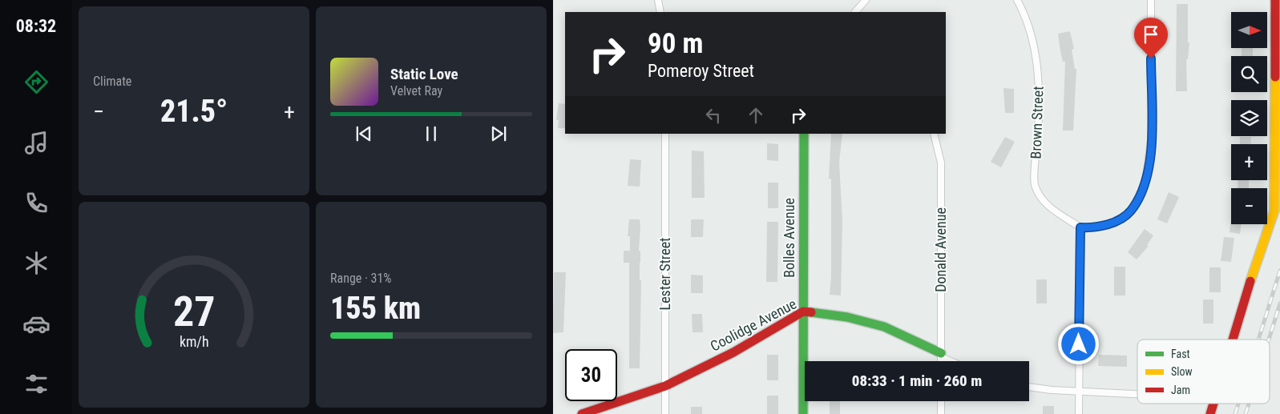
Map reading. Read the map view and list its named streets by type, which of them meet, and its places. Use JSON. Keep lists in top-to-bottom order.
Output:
{
  "streets": {
    "street": [
      "Brown Street",
      "Bolles Avenue",
      "Donald Avenue",
      "Lester Street",
      "Coolidge Avenue"
    ]
  },
  "crossings": [
    ["Bolles Avenue", "Coolidge Avenue"],
    ["Donald Avenue", "Coolidge Avenue"],
    ["Lester Street", "Coolidge Avenue"]
  ],
  "legend": ["Fast", "Slow", "Jam"],
  "north": "right",
  "page": {
    "tabs": "08:32",
    "tile": [
      "Climate",
      ["Range · 31%", "155 km"]
    ],
    "map_buttons": ["+", "−"],
    "turn": ["90 m", "Pomeroy Street"],
    "song": ["Static Love", "Velvet Ray"],
    "heat": ["−", "21.5°", "+"],
    "limit": "30",
    "trip": "08:33 · 1 min · 260 m",
    "gauge": ["27", "km/h"]
  }
}
